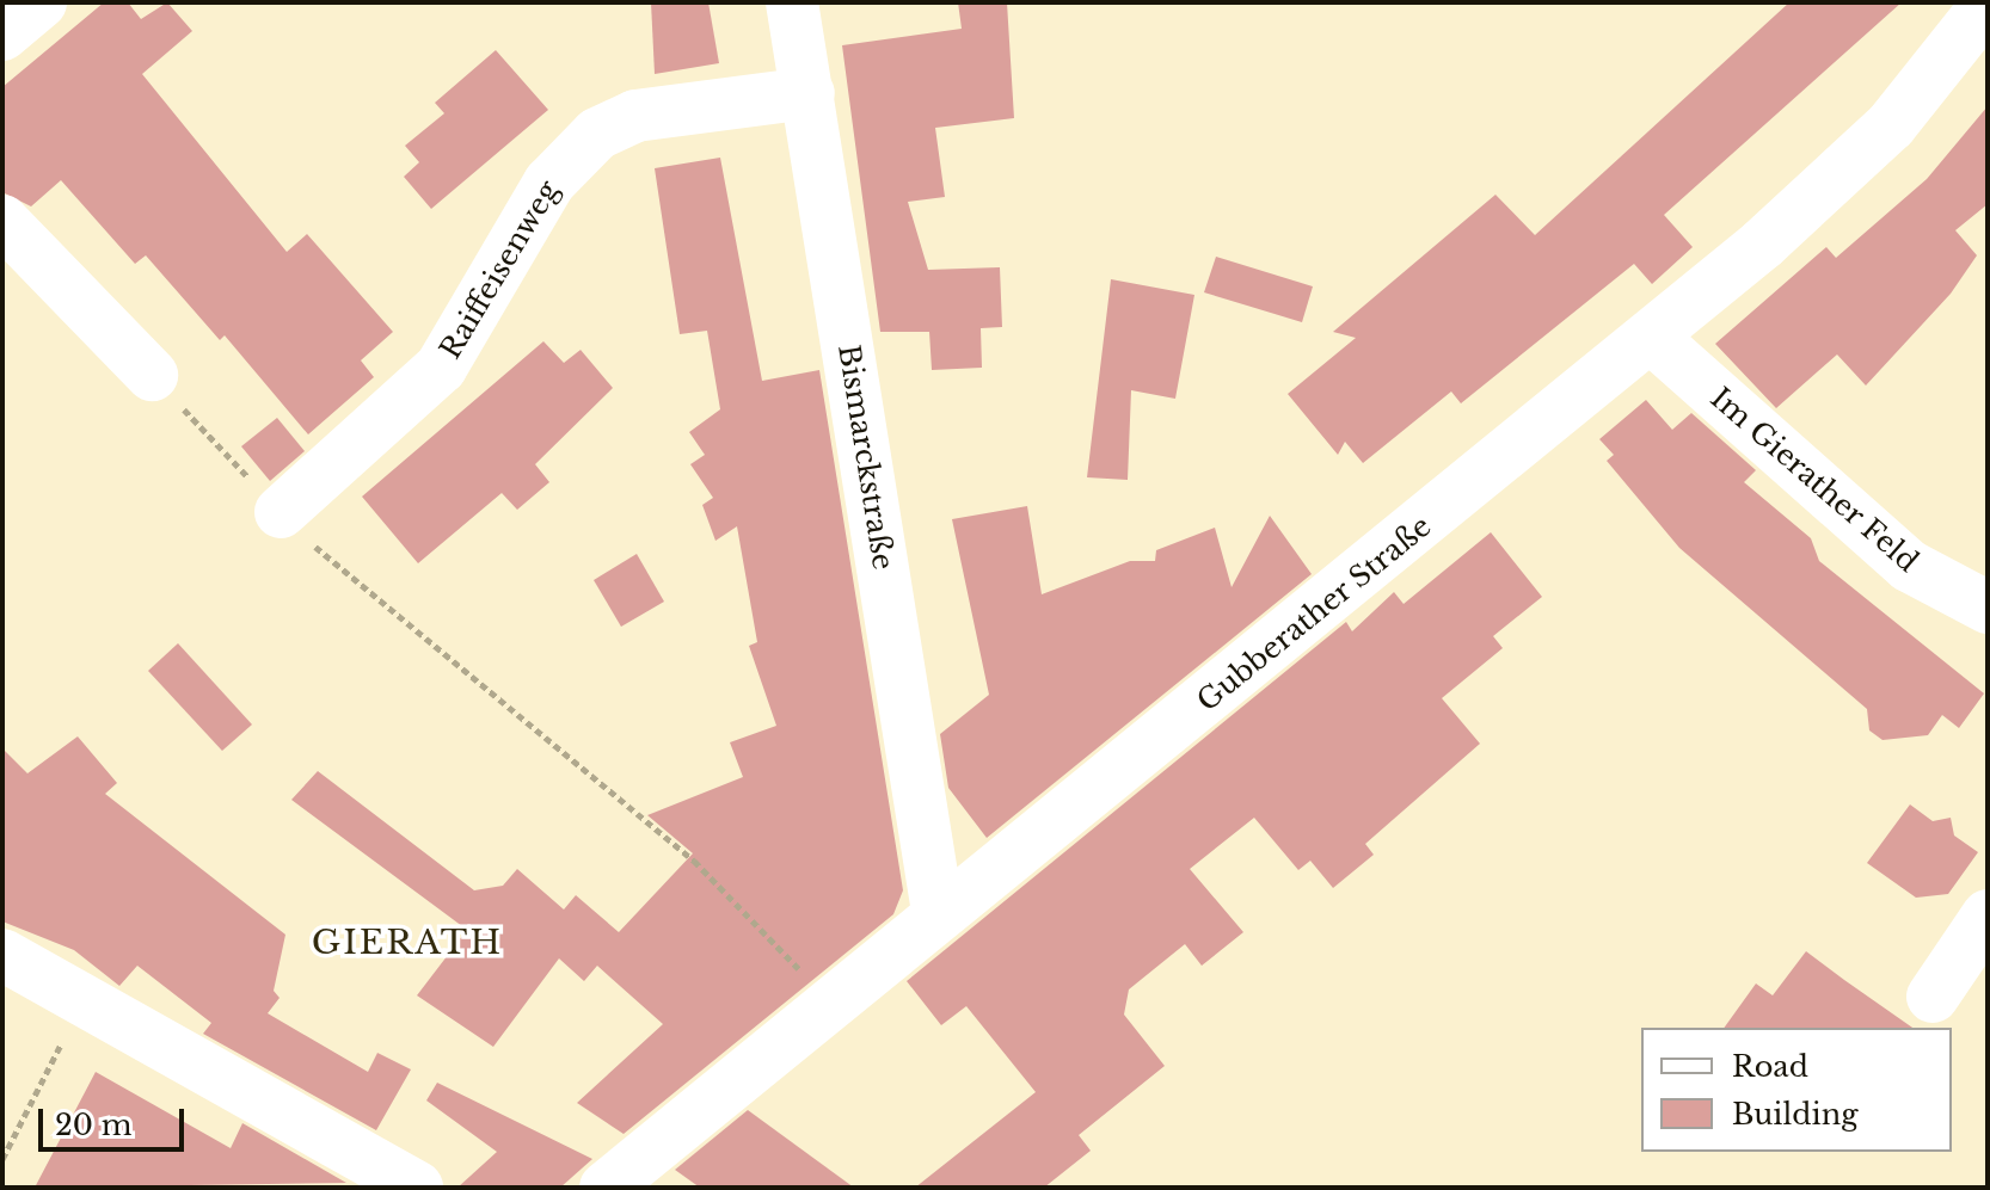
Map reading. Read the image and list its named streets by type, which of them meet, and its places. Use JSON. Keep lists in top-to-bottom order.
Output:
{
  "streets": {
    "street": [
      "Raiffeisenweg",
      "Bismarckstraße",
      "Im Gierather Feld",
      "Gubberather Straße"
    ]
  },
  "crossings": [
    ["Raiffeisenweg", "Bismarckstraße"],
    ["Bismarckstraße", "Gubberather Straße"],
    ["Im Gierather Feld", "Gubberather Straße"]
  ],
  "districts": ["GIERATH"],
  "legend": ["Road", "Building"],
  "scale_bar": "20 m"
}
